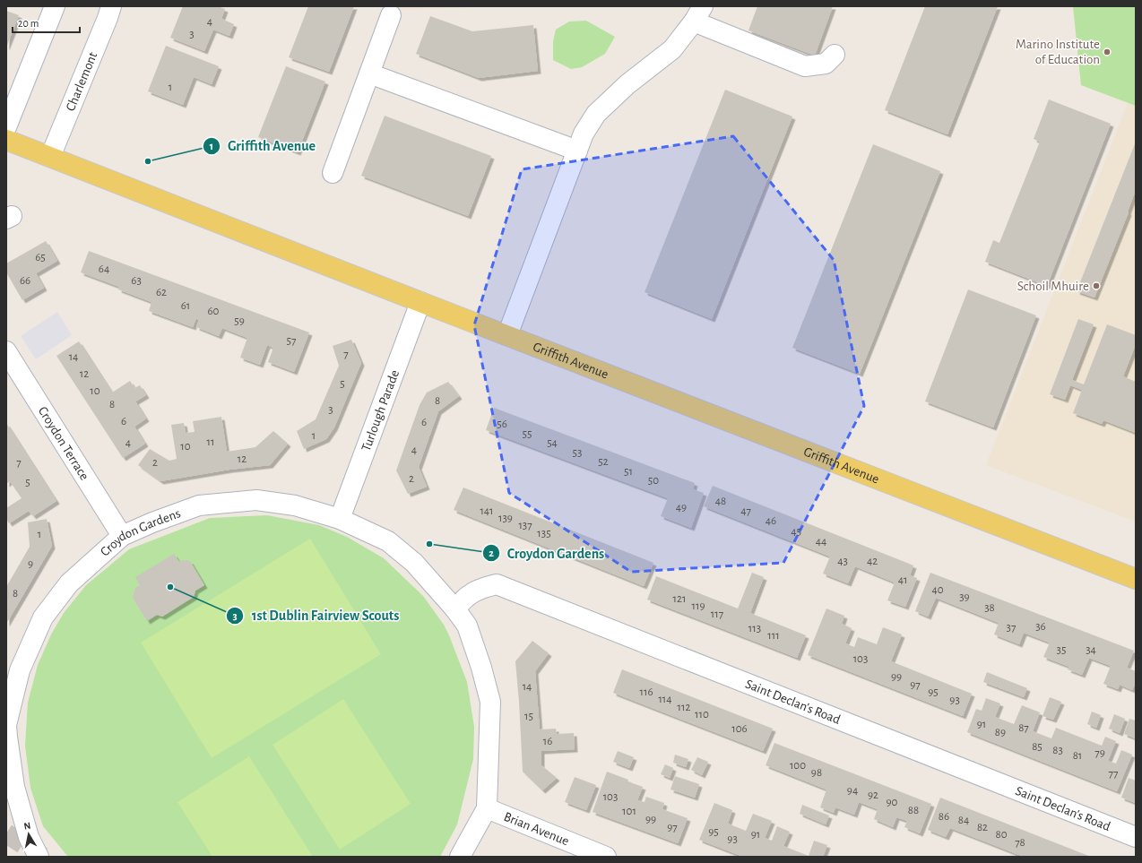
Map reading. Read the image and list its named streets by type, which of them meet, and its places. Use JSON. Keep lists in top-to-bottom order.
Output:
{
  "streets": {
    "main road": ["Griffith Avenue"],
    "street": [
      "Charlemont",
      "Turlough Parade",
      "Croydon Terrace",
      "Croydon Gardens",
      "Saint Declan's Road",
      "Brian Avenue"
    ]
  },
  "crossings": [
    ["Charlemont", "Griffith Avenue"],
    ["Griffith Avenue", "Turlough Parade"],
    ["Turlough Parade", "Croydon Gardens"],
    ["Croydon Terrace", "Croydon Gardens"],
    ["Croydon Gardens", "Saint Declan's Road"],
    ["Croydon Gardens", "Brian Avenue"]
  ],
  "places": [
    "Marino Institute of Education",
    "Griffith Avenue",
    "Schoil Mhuire",
    "Croydon Gardens",
    "1st Dublin Fairview Scouts"
  ],
  "house_numbers": [
    "4",
    "3",
    "1",
    "65",
    "64",
    "66",
    "63",
    "62",
    "61",
    "60",
    "59",
    "57",
    "7",
    "14",
    "12",
    "5",
    "10",
    "8",
    "8",
    "3",
    "6",
    "6",
    "56",
    "55",
    "1",
    "11",
    "4",
    "54",
    "10",
    "4",
    "53",
    "12",
    "52",
    "7",
    "2",
    "51",
    "2",
    "50",
    "5",
    "48",
    "49",
    "141",
    "47",
    "139",
    "46",
    "137",
    "45",
    "135",
    "1",
    "44",
    "43",
    "42",
    "9",
    "41",
    "40",
    "8",
    "39",
    "121",
    "119",
    "38",
    "117",
    "36",
    "37",
    "113",
    "111",
    "35",
    "34",
    "103",
    "99",
    "97",
    "14",
    "116",
    "95",
    "114",
    "93",
    "112",
    "110",
    "15",
    "91",
    "87",
    "106",
    "89",
    "16",
    "85",
    "83",
    "79",
    "81",
    "100",
    "98",
    "77",
    "94",
    "92",
    "103",
    "90",
    "88",
    "101",
    "86",
    "99",
    "84",
    "97",
    "82",
    "95",
    "91",
    "80",
    "93",
    "78"
  ],
  "scale_bar": "20 m",
  "north": "top"
}
